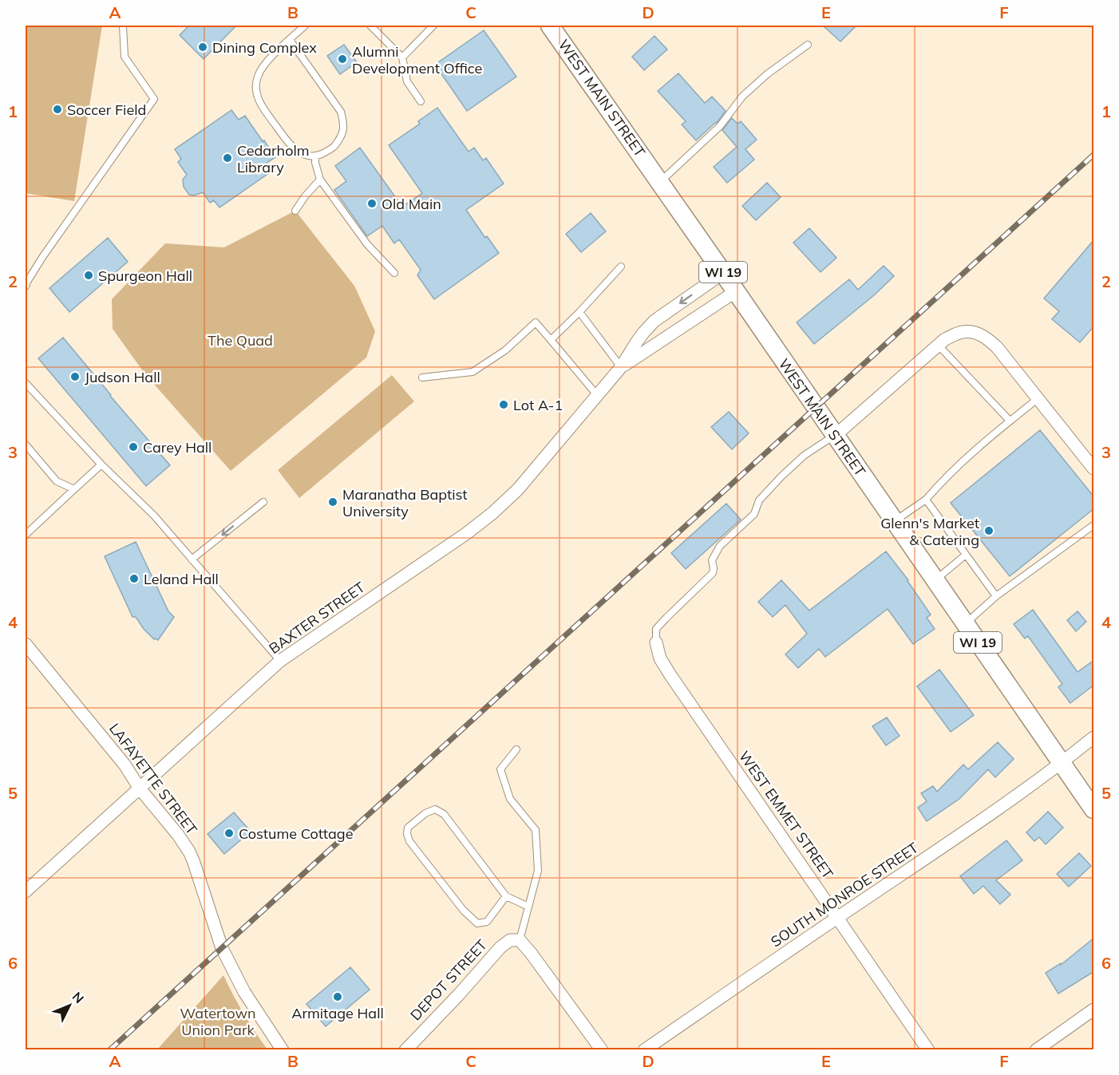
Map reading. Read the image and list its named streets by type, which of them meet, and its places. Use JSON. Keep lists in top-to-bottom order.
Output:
{
  "streets": {
    "main road": ["WEST MAIN STREET", "WI 19"],
    "street": [
      "BAXTER STREET",
      "LAFAYETTE STREET",
      "WEST EMMET STREET",
      "SOUTH MONROE STREET",
      "DEPOT STREET"
    ]
  },
  "crossings": [
    ["WEST MAIN STREET", "BAXTER STREET"],
    ["WEST MAIN STREET", "SOUTH MONROE STREET"],
    ["BAXTER STREET", "LAFAYETTE STREET"],
    ["WEST EMMET STREET", "SOUTH MONROE STREET"]
  ],
  "parks": ["The Quad", "Watertown Union Park"],
  "places": [
    "Dining Complex",
    "Alumni Development Office",
    "Soccer Field",
    "Cedarholm Library",
    "Old Main",
    "Spurgeon Hall",
    "Judson Hall",
    "Lot A-1",
    "Carey Hall",
    "Maranatha Baptist University",
    "Glenn's Market & Catering",
    "Leland Hall",
    "Costume Cottage",
    "Armitage Hall"
  ],
  "north": "top right",
  "grid": {
    "columns": [
      "A",
      "B",
      "C",
      "D",
      "E",
      "F"
    ],
    "rows": [
      "1",
      "2",
      "3",
      "4",
      "5",
      "6"
    ]
  }
}
